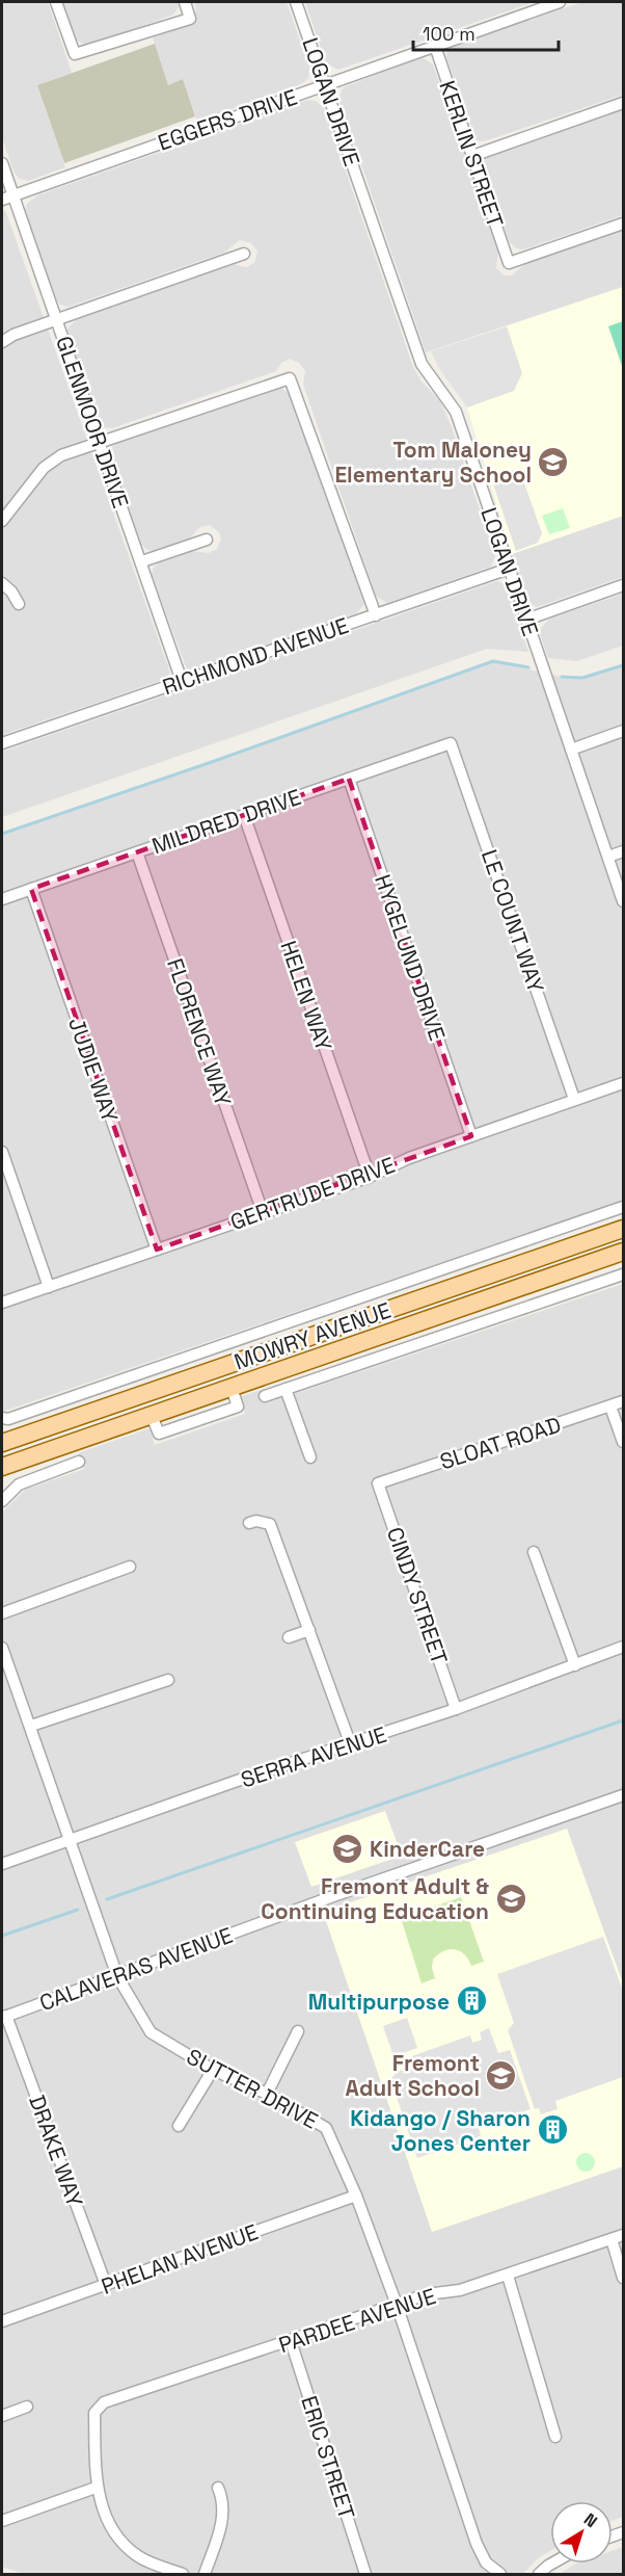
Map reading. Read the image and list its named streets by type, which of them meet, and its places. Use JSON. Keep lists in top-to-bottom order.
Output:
{
  "streets": {
    "main road": ["MOWRY AVENUE"],
    "street": [
      "LOGAN DRIVE",
      "EGGERS DRIVE",
      "KERLIN STREET",
      "GLENMOOR DRIVE",
      "RICHMOND AVENUE",
      "MILDRED DRIVE",
      "LE COUNT WAY",
      "HYGELUND DRIVE",
      "HELEN WAY",
      "FLORENCE WAY",
      "JUDIE WAY",
      "GERTRUDE DRIVE",
      "SLOAT ROAD",
      "CINDY STREET",
      "SERRA AVENUE",
      "CALAVERAS AVENUE",
      "SUTTER DRIVE",
      "DRAKE WAY",
      "PHELAN AVENUE",
      "PARDEE AVENUE",
      "ERIC STREET"
    ]
  },
  "crossings": [
    ["LOGAN DRIVE", "EGGERS DRIVE"],
    ["LOGAN DRIVE", "RICHMOND AVENUE"],
    ["EGGERS DRIVE", "KERLIN STREET"],
    ["EGGERS DRIVE", "GLENMOOR DRIVE"],
    ["GLENMOOR DRIVE", "RICHMOND AVENUE"],
    ["MILDRED DRIVE", "LE COUNT WAY"],
    ["MILDRED DRIVE", "HYGELUND DRIVE"],
    ["MILDRED DRIVE", "HELEN WAY"],
    ["MILDRED DRIVE", "FLORENCE WAY"],
    ["MILDRED DRIVE", "JUDIE WAY"],
    ["LE COUNT WAY", "GERTRUDE DRIVE"],
    ["HYGELUND DRIVE", "GERTRUDE DRIVE"],
    ["HELEN WAY", "GERTRUDE DRIVE"],
    ["FLORENCE WAY", "GERTRUDE DRIVE"],
    ["JUDIE WAY", "GERTRUDE DRIVE"],
    ["SLOAT ROAD", "CINDY STREET"],
    ["CINDY STREET", "SERRA AVENUE"],
    ["SERRA AVENUE", "SUTTER DRIVE"],
    ["CALAVERAS AVENUE", "SUTTER DRIVE"],
    ["CALAVERAS AVENUE", "DRAKE WAY"],
    ["SUTTER DRIVE", "PHELAN AVENUE"],
    ["SUTTER DRIVE", "PARDEE AVENUE"],
    ["DRAKE WAY", "PHELAN AVENUE"],
    ["PARDEE AVENUE", "ERIC STREET"]
  ],
  "places": {
    "school or university": [
      "Tom Maloney Elementary School",
      "KinderCare",
      "Fremont Adult & Continuing Education",
      "Fremont Adult School"
    ],
    "building": ["Multipurpose", "Kidango / Sharon Jones Center"]
  },
  "scale_bar": "100 m",
  "north": "top right"
}
